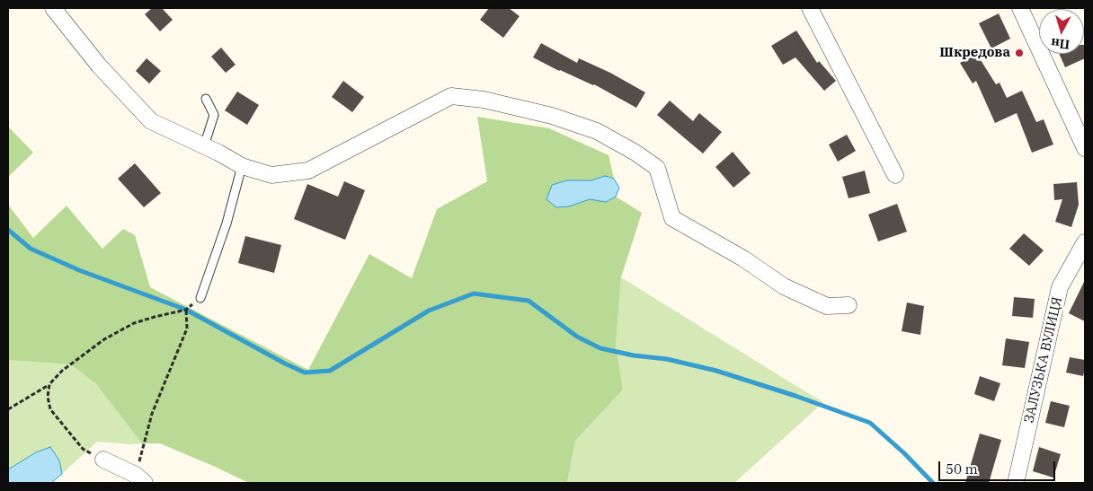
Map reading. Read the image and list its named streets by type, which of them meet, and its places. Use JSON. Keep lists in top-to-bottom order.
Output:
{
  "streets": {
    "street": ["ЗАЛУЗЬКА ВУЛИЦЯ"]
  },
  "places": ["Шкредова"],
  "scale_bar": "50 m",
  "north": "bottom"
}
